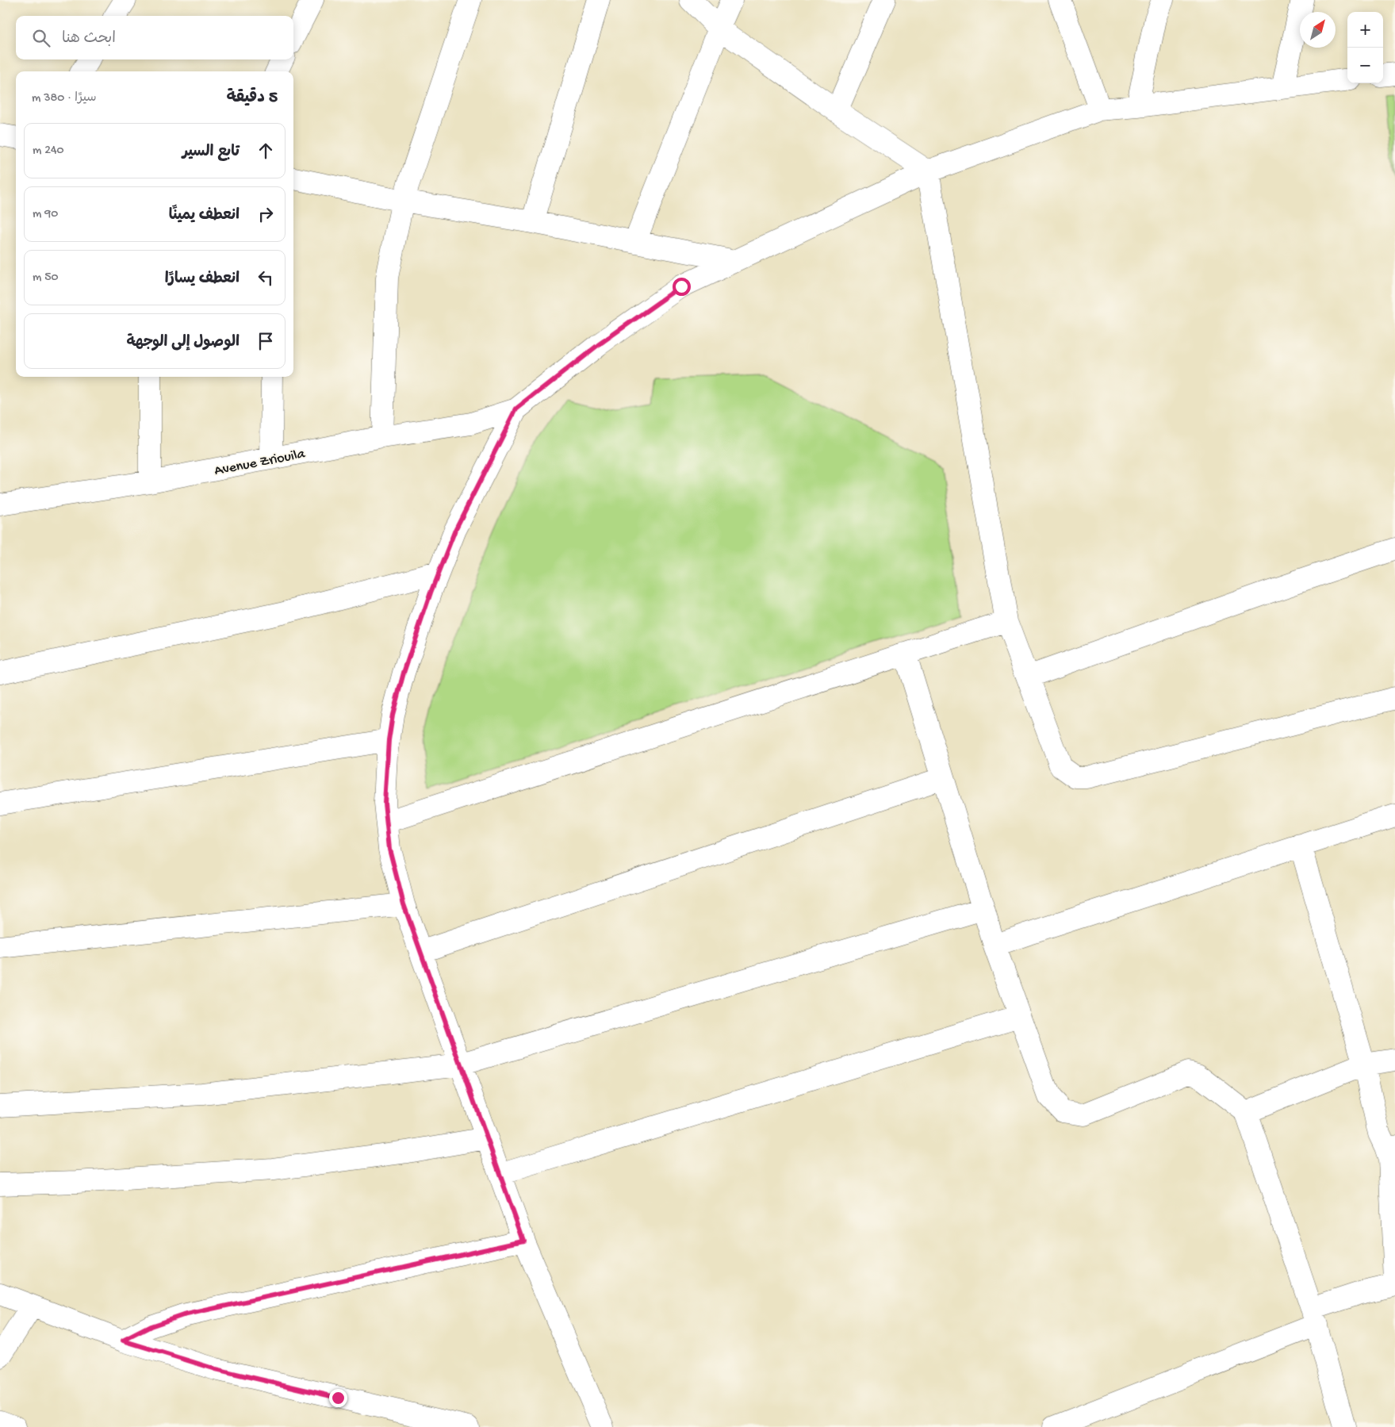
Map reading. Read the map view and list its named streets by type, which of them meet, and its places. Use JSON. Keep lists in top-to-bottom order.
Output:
{
  "streets": {
    "street": ["Avenue Zriouila"]
  },
  "north": "top right",
  "page": {
    "map_buttons": ["+", "−"],
    "search": "ابحث هنا",
    "heading": ["5 دقيقة", "سيرًا · 380 m"],
    "list": [
      ["تابع السير", "240 m"],
      ["انعطف يمينًا", "90 m"],
      ["انعطف يسارًا", "50 m"],
      "الوصول إلى الوجهة"
    ]
  }
}
